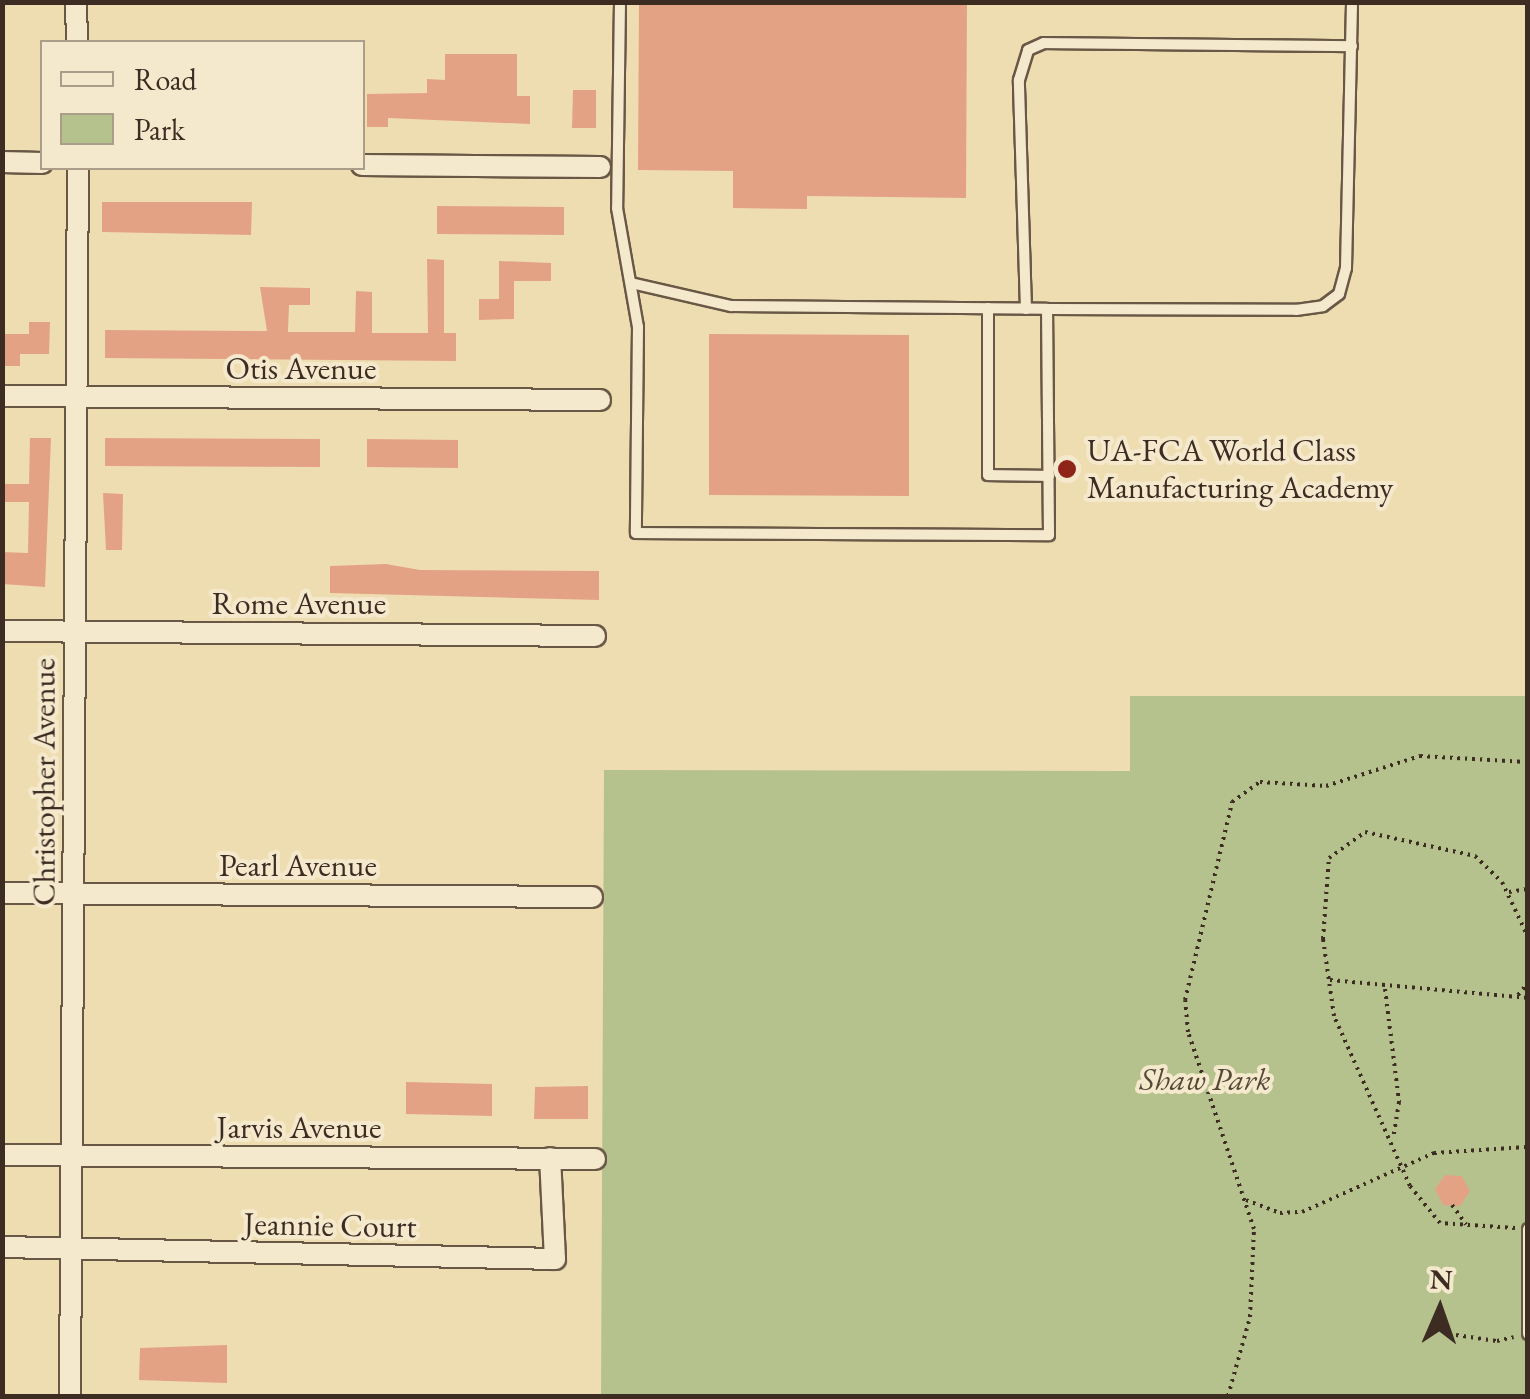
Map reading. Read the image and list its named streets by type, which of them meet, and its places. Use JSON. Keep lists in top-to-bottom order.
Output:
{
  "streets": {
    "street": [
      "Otis Avenue",
      "Rome Avenue",
      "Christopher Avenue",
      "Pearl Avenue",
      "Jarvis Avenue",
      "Jeannie Court"
    ]
  },
  "crossings": [
    ["Otis Avenue", "Christopher Avenue"],
    ["Rome Avenue", "Christopher Avenue"],
    ["Christopher Avenue", "Pearl Avenue"],
    ["Christopher Avenue", "Jarvis Avenue"],
    ["Christopher Avenue", "Jeannie Court"],
    ["Jarvis Avenue", "Jeannie Court"]
  ],
  "parks": ["Shaw Park"],
  "places": ["UA-FCA World Class Manufacturing Academy"],
  "legend": ["Road", "Park"],
  "north": "top"
}
